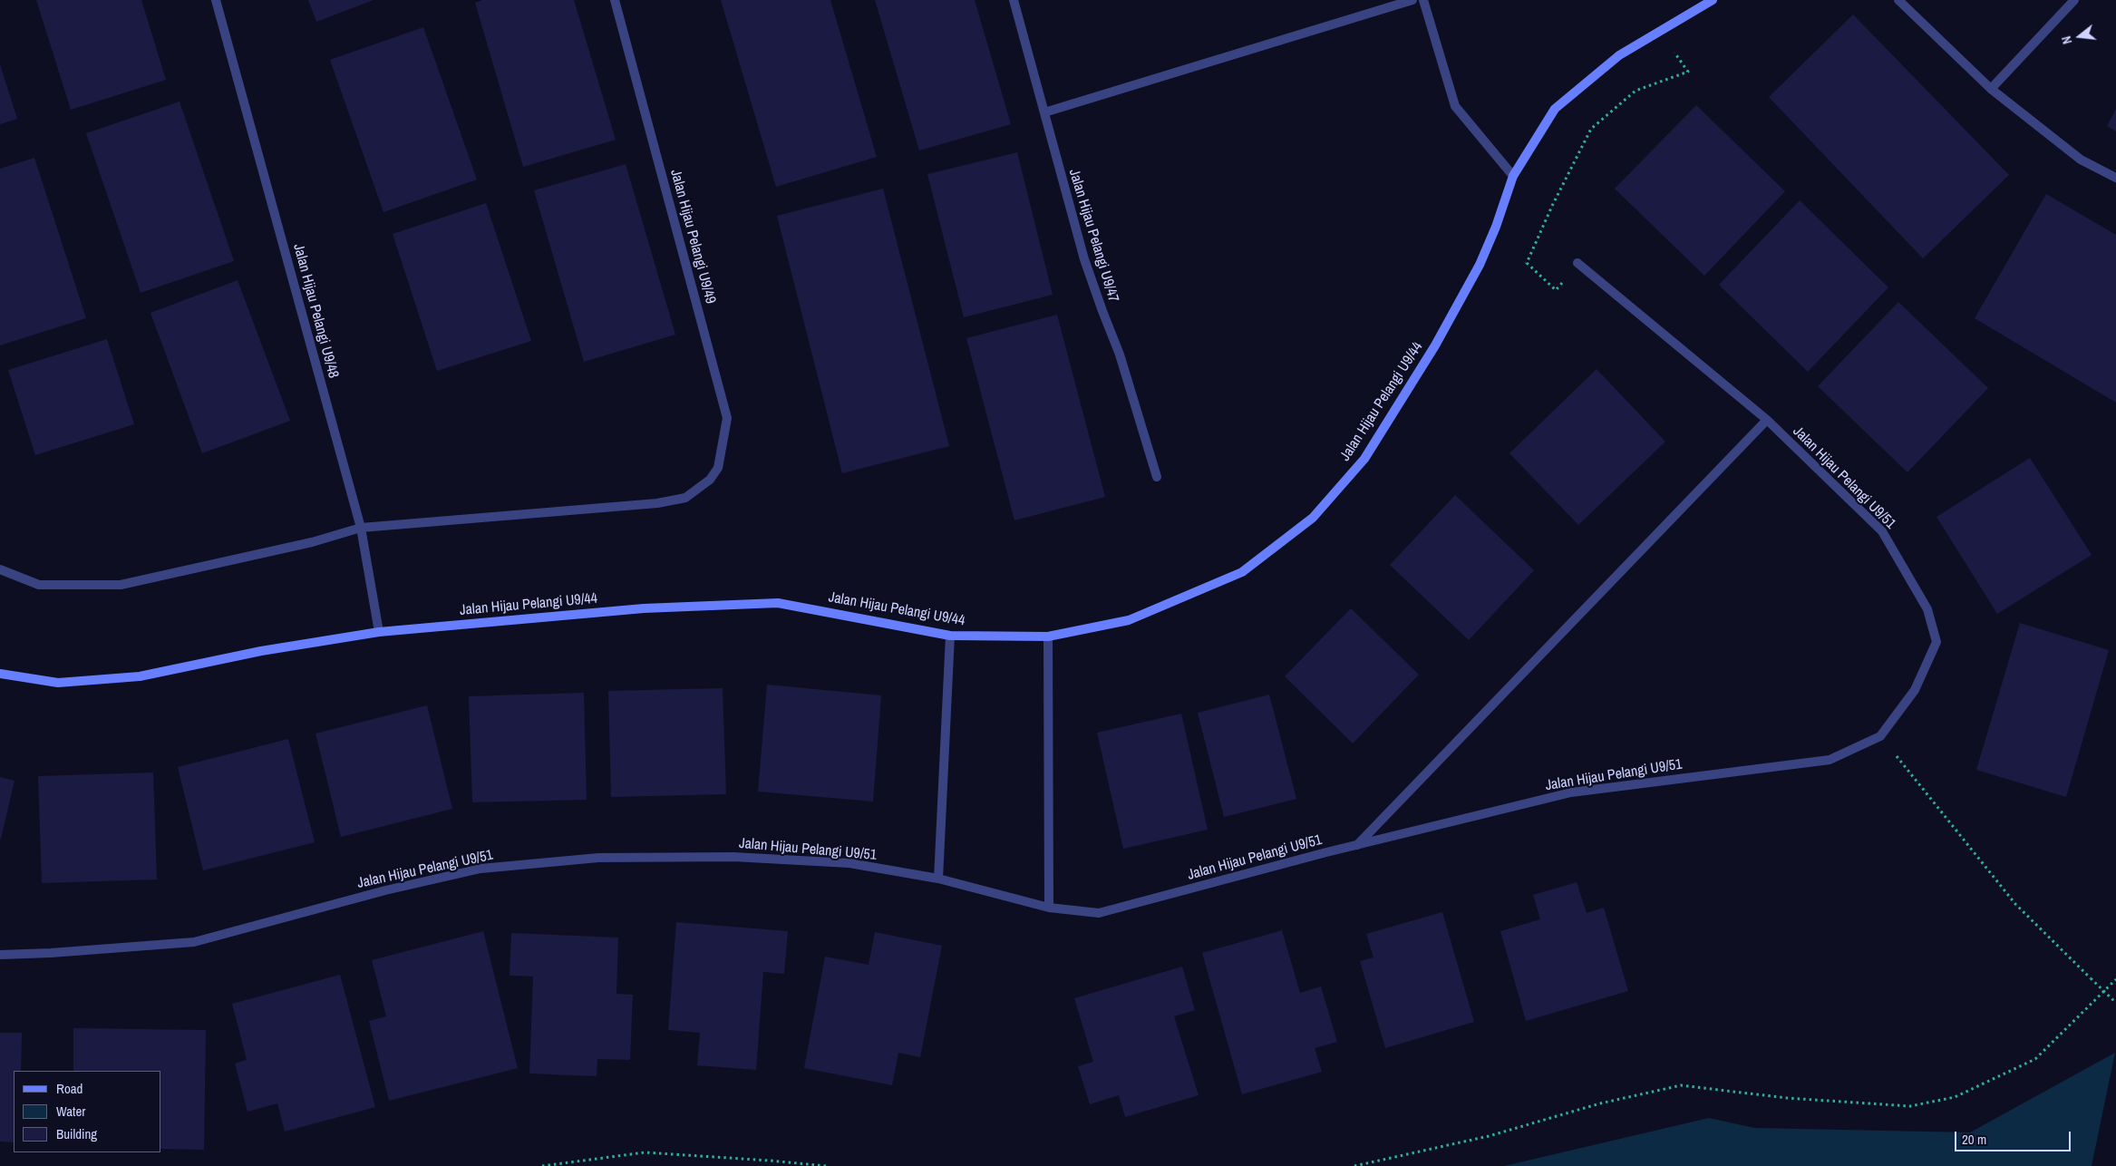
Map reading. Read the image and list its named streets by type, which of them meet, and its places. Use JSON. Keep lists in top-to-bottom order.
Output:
{
  "streets": {
    "street": [
      "Jalan Hijau Pelangi U9/47",
      "Jalan Hijau Pelangi U9/49",
      "Jalan Hijau Pelangi U9/48",
      "Jalan Hijau Pelangi U9/44",
      "Jalan Hijau Pelangi U9/51"
    ]
  },
  "crossings": [
    ["Jalan Hijau Pelangi U9/49", "Jalan Hijau Pelangi U9/48"],
    ["Jalan Hijau Pelangi U9/48", "Jalan Hijau Pelangi U9/44"]
  ],
  "legend": ["Road", "Water", "Building"],
  "scale_bar": "20 m",
  "north": "left"
}
